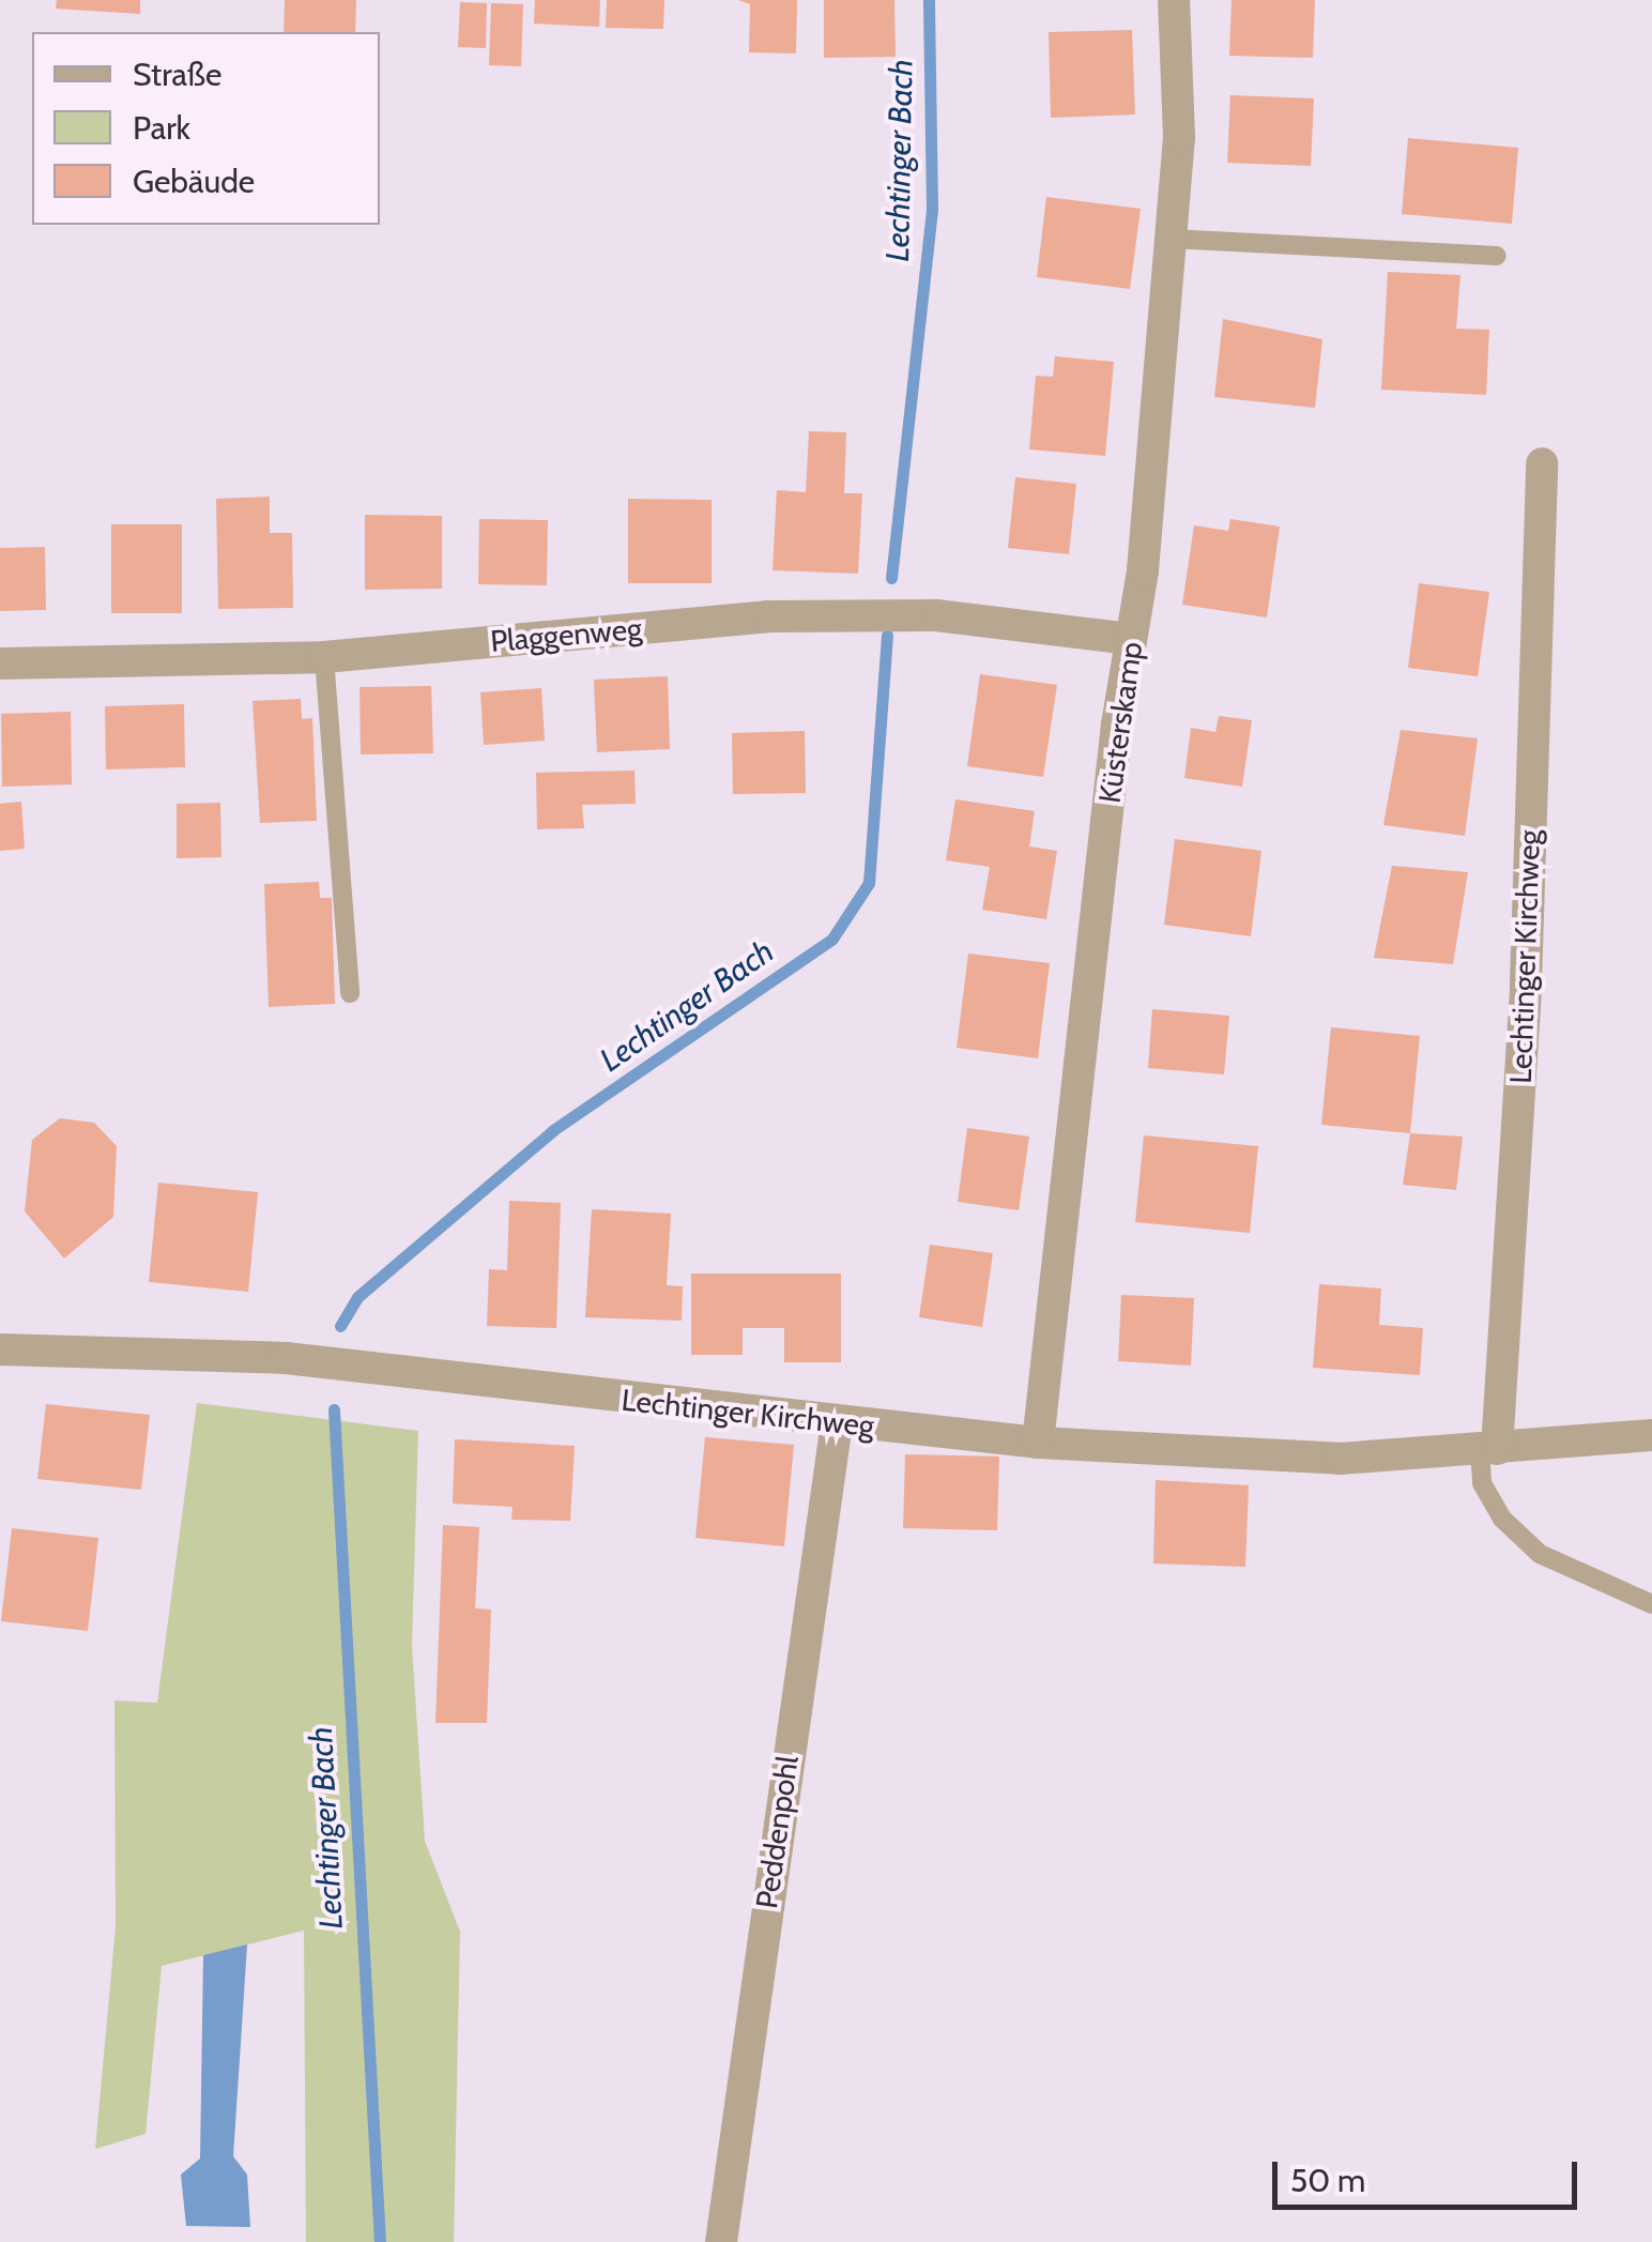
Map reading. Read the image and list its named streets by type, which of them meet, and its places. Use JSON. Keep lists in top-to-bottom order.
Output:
{
  "streets": {
    "street": [
      "Plaggenweg",
      "Küsterskamp",
      "Lechtinger Kirchweg",
      "Peddenpohl"
    ]
  },
  "crossings": [
    ["Plaggenweg", "Küsterskamp"],
    ["Küsterskamp", "Lechtinger Kirchweg"],
    ["Lechtinger Kirchweg", "Peddenpohl"]
  ],
  "water": ["Lechtinger Bach"],
  "legend": ["Straße", "Park", "Gebäude"],
  "scale_bar": "50 m"
}
